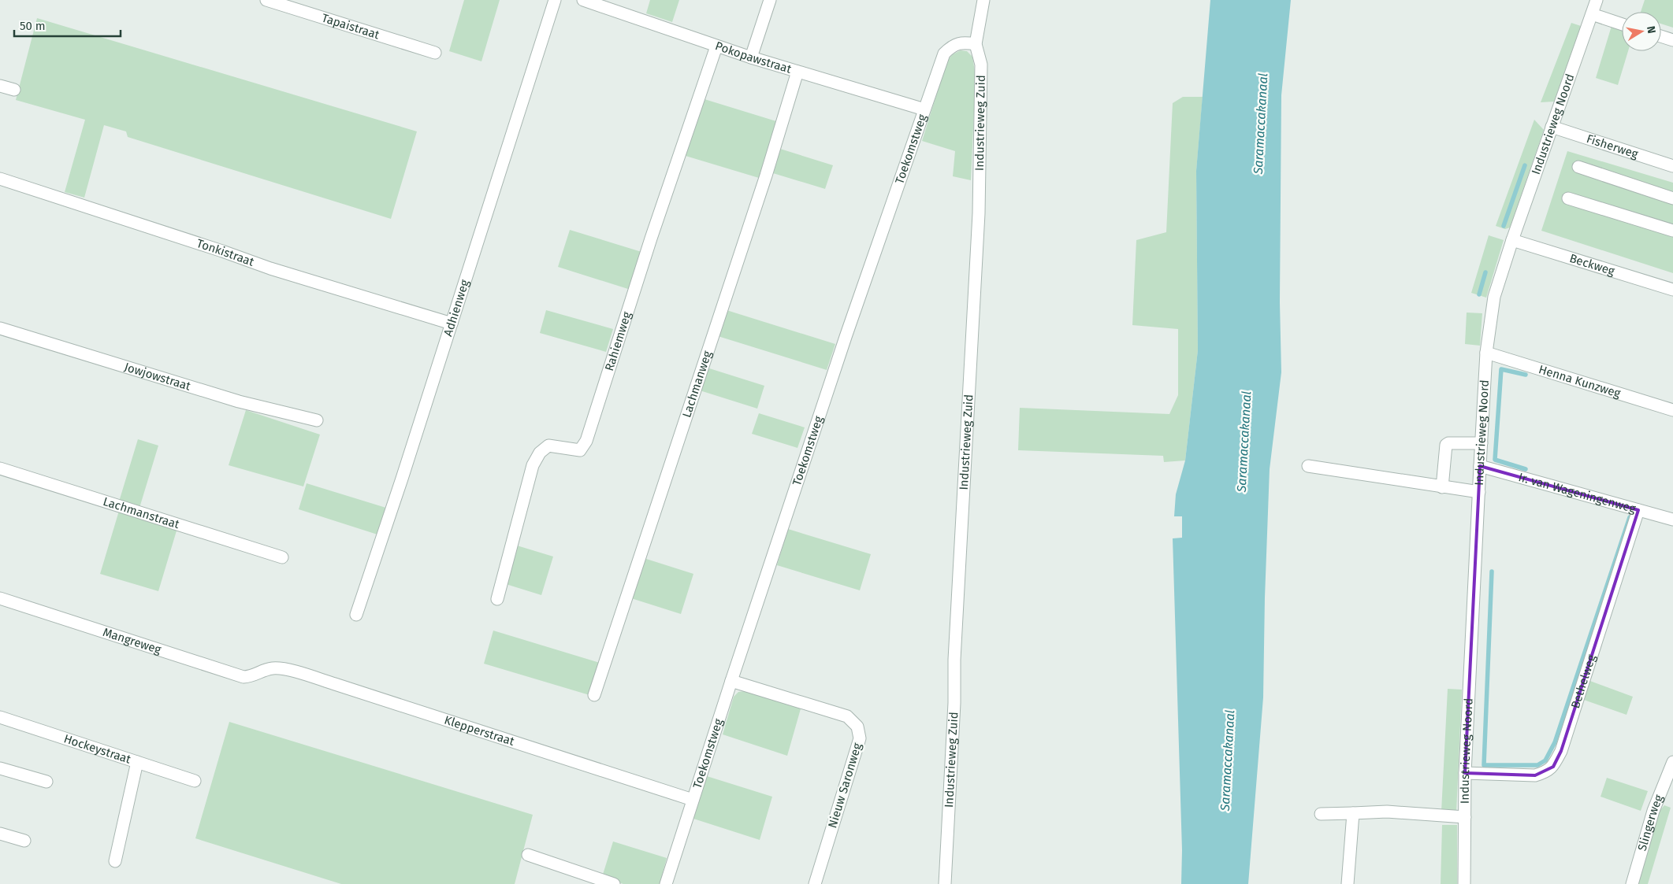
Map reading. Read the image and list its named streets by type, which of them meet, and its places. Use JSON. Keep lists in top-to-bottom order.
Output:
{
  "streets": {
    "street": [
      "Tapaistraat",
      "Pokopawstraat",
      "Industrieweg Zuid",
      "Industrieweg Noord",
      "Fisherweg",
      "Toekomstweg",
      "Tonkistraat",
      "Beckweg",
      "Adhienweg",
      "Rahiemweg",
      "Jowjowstraat",
      "Henna Kunzweg",
      "Lachmanweg",
      "Ir. van Wageningenweg",
      "Lachmanstraat",
      "Mangreweg",
      "Bethelweg",
      "Klepperstraat",
      "Hockeystraat",
      "Nieuw Saronweg",
      "Slingerweg"
    ]
  },
  "crossings": [
    ["Pokopawstraat", "Toekomstweg"],
    ["Pokopawstraat", "Rahiemweg"],
    ["Pokopawstraat", "Lachmanweg"],
    ["Industrieweg Zuid", "Toekomstweg"],
    ["Industrieweg Noord", "Fisherweg"],
    ["Industrieweg Noord", "Beckweg"],
    ["Industrieweg Noord", "Henna Kunzweg"],
    ["Industrieweg Noord", "Ir. van Wageningenweg"],
    ["Industrieweg Noord", "Bethelweg"],
    ["Toekomstweg", "Klepperstraat"],
    ["Toekomstweg", "Nieuw Saronweg"],
    ["Tonkistraat", "Adhienweg"],
    ["Ir. van Wageningenweg", "Bethelweg"],
    ["Mangreweg", "Klepperstraat"]
  ],
  "water": ["Saramaccakanaal"],
  "scale_bar": "50 m",
  "north": "right"
}
